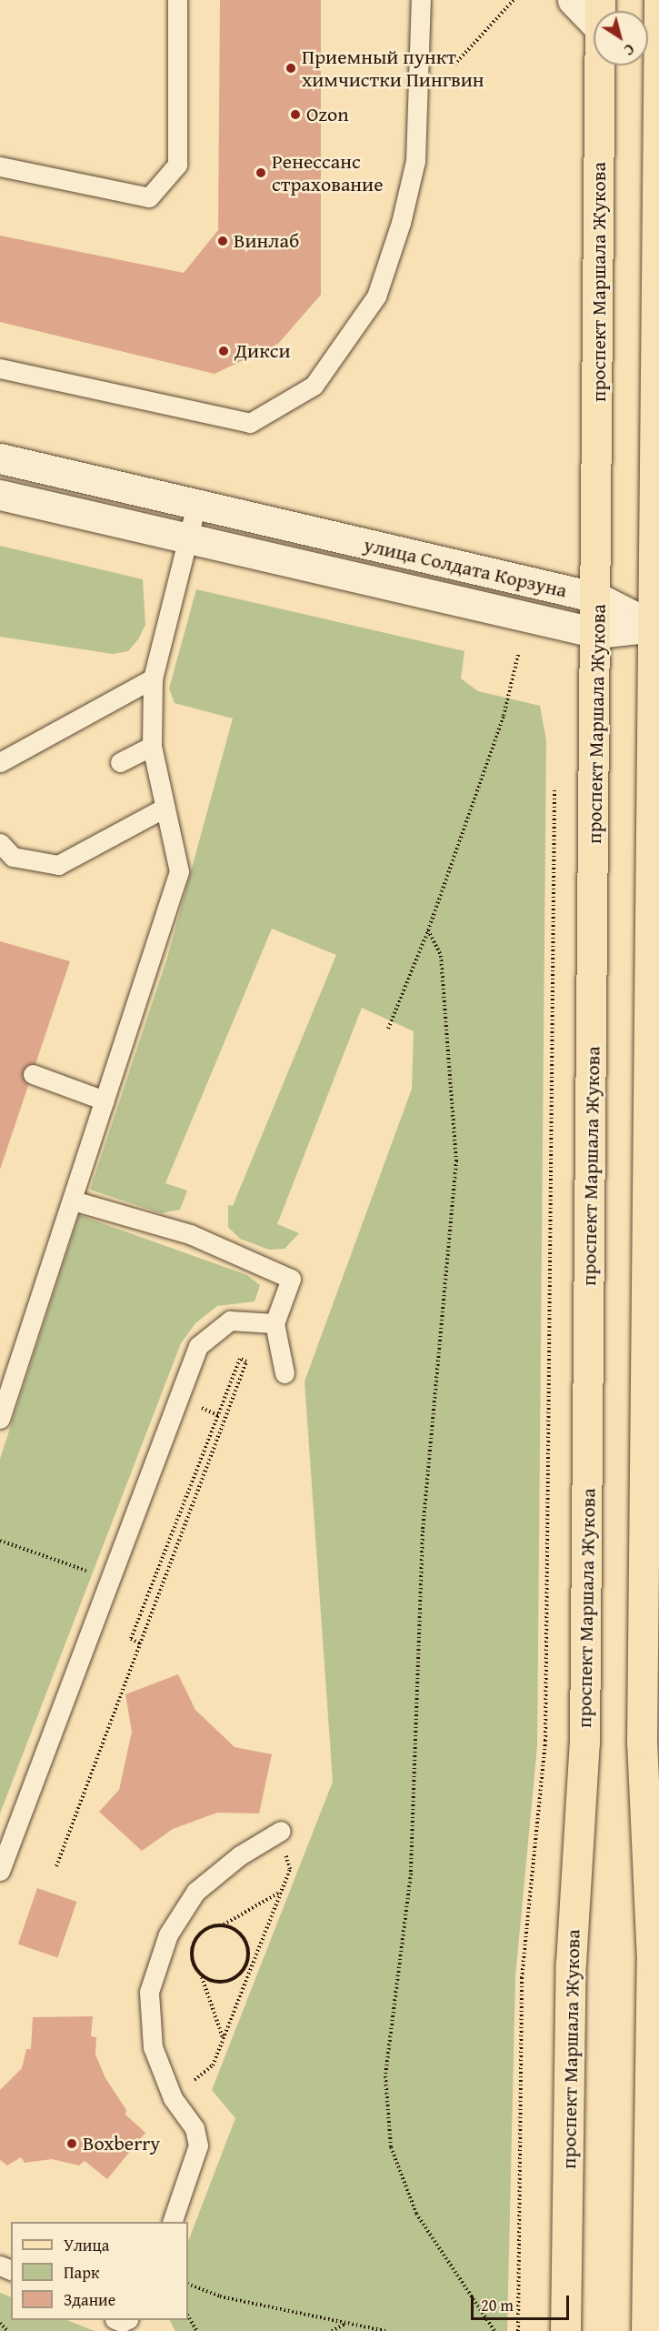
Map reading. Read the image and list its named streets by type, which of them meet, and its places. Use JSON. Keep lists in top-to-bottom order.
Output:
{
  "streets": {
    "main road": ["проспект Маршала Жукова"],
    "street": ["улица Солдата Корзуна"]
  },
  "crossings": [
    ["проспект Маршала Жукова", "улица Солдата Корзуна"]
  ],
  "places": [
    "Приемный пункт химчистки Пингвин",
    "Ozon",
    "Ренессанс страхование",
    "Винлаб",
    "Дикси",
    "Boxberry"
  ],
  "legend": ["Улица", "Парк", "Здание"],
  "scale_bar": "20 m",
  "north": "bottom right"
}
